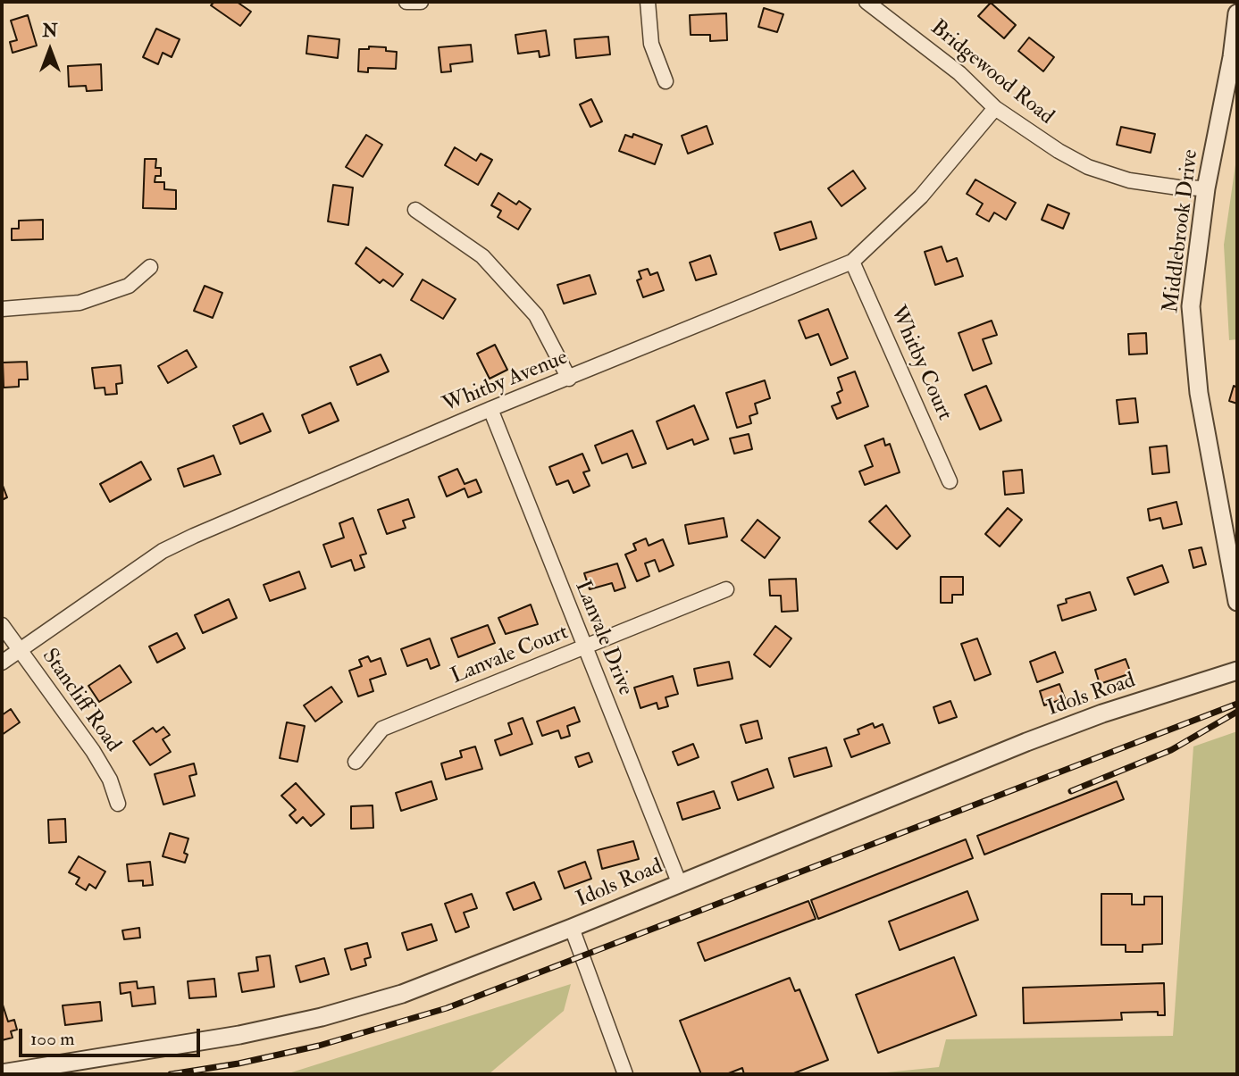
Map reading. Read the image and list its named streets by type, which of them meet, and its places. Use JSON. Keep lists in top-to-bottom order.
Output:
{
  "streets": {
    "street": [
      "Bridgewood Road",
      "Middlebrook Drive",
      "Whitby Court",
      "Whitby Avenue",
      "Lanvale Drive",
      "Lanvale Court",
      "Idols Road",
      "Stancliff Road"
    ]
  },
  "crossings": [
    ["Bridgewood Road", "Middlebrook Drive"],
    ["Bridgewood Road", "Whitby Avenue"],
    ["Whitby Court", "Whitby Avenue"],
    ["Whitby Avenue", "Lanvale Drive"],
    ["Whitby Avenue", "Stancliff Road"],
    ["Lanvale Drive", "Lanvale Court"],
    ["Lanvale Drive", "Idols Road"]
  ],
  "scale_bar": "100 m",
  "north": "top"
}
